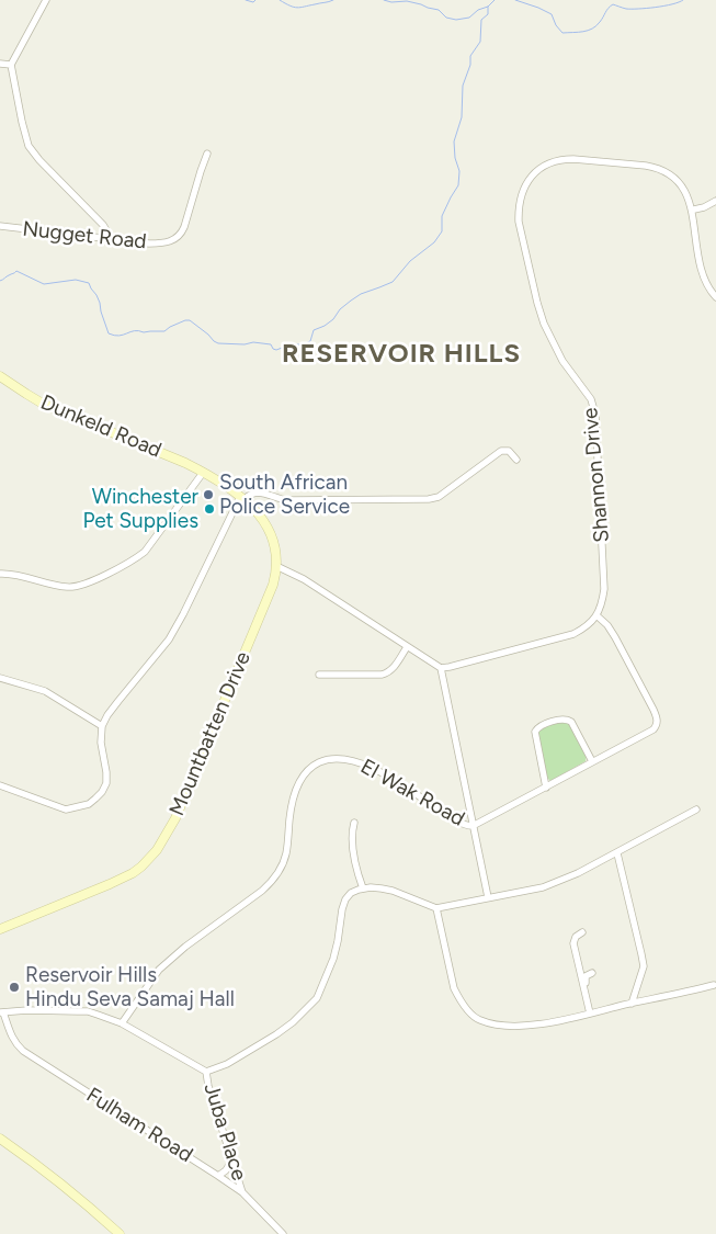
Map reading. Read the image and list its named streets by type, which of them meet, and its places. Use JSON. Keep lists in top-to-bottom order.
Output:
{
  "streets": {
    "main road": ["Dunkeld Road", "Mountbatten Drive"],
    "street": [
      "Nugget Road",
      "Shannon Drive",
      "El Wak Road",
      "Fulham Road",
      "Juba Place"
    ]
  },
  "crossings": [
    ["Dunkeld Road", "Mountbatten Drive"],
    ["Shannon Drive", "El Wak Road"],
    ["Fulham Road", "Juba Place"]
  ],
  "districts": ["RESERVOIR HILLS"],
  "places": ["South African Police Service", "Winchester Pet Supplies", "Reservoir Hills Hindu Seva Samaj Hall"]
}
